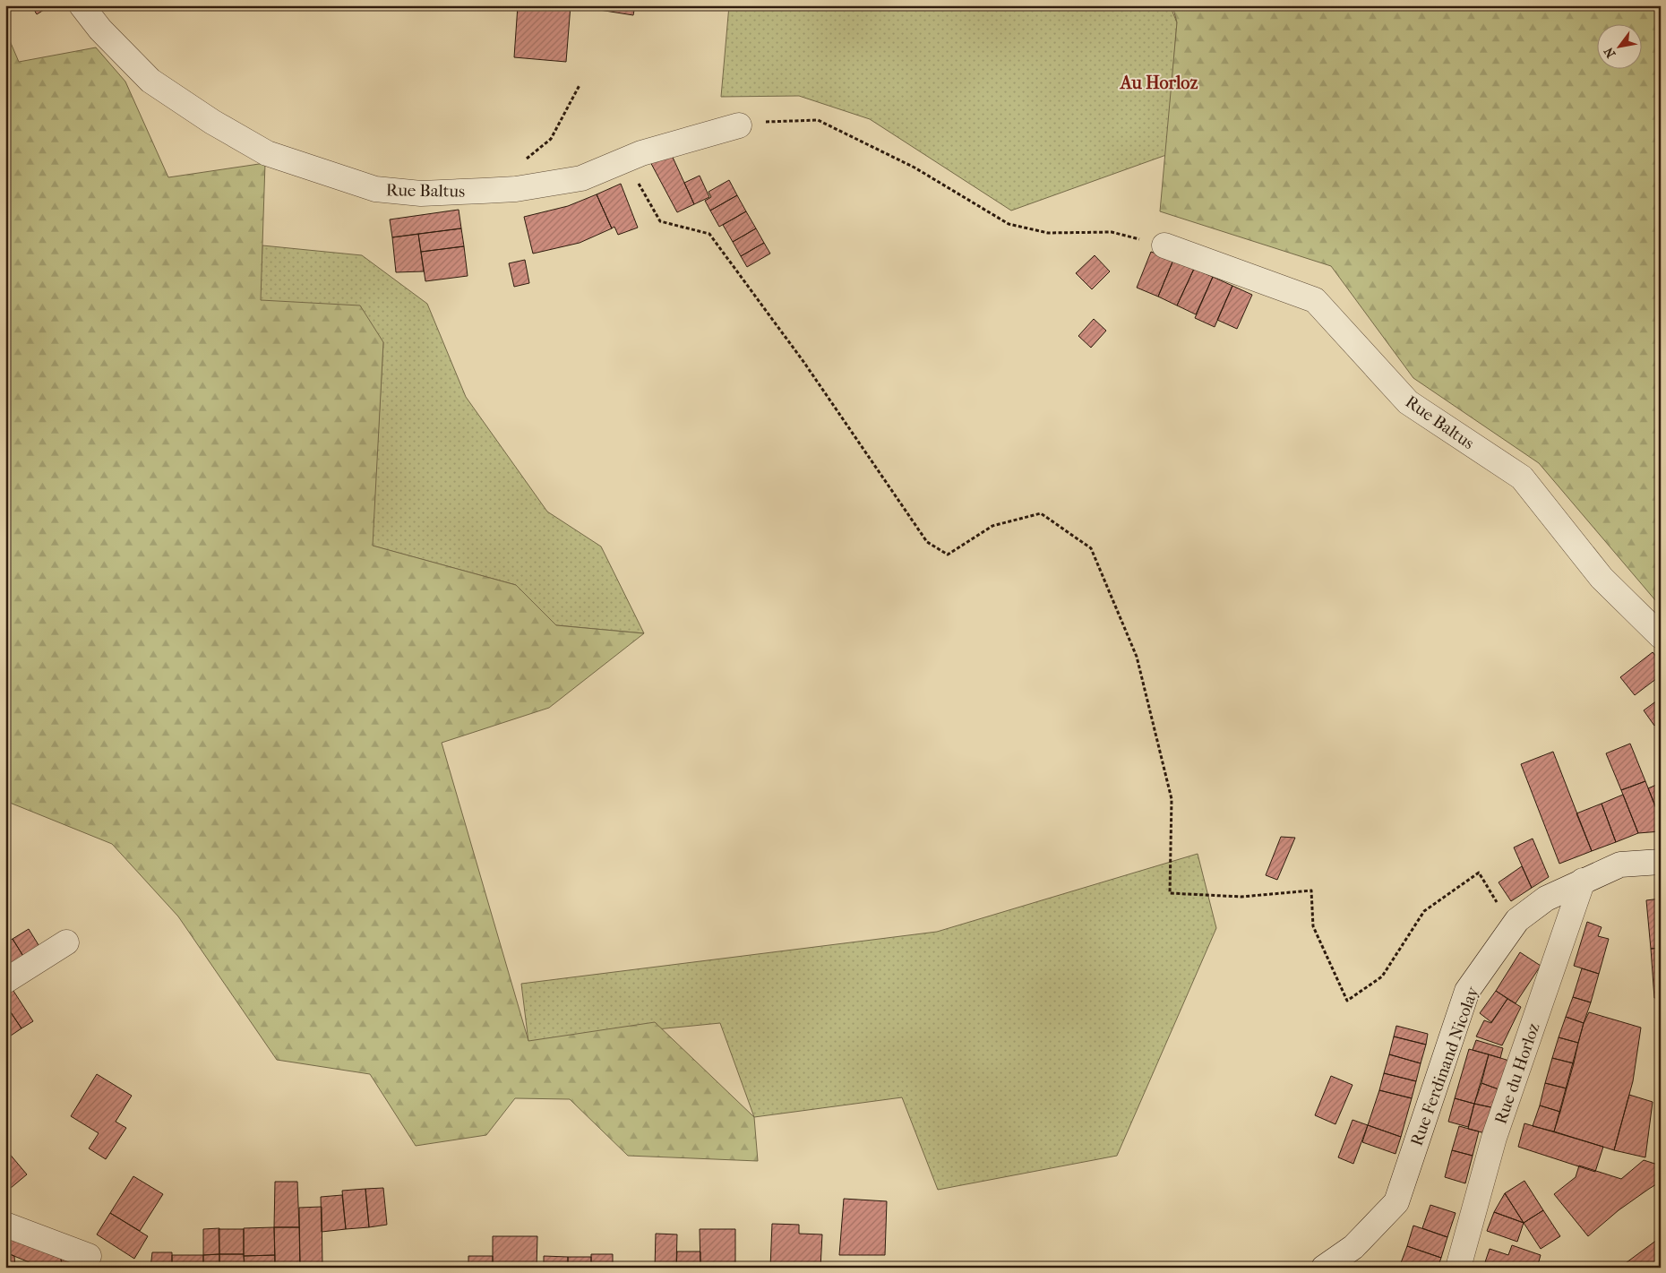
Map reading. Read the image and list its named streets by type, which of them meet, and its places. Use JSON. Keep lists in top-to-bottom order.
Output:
{
  "streets": {
    "street": ["Rue Baltus", "Rue Ferdinand Nicolay", "Rue du Horloz"]
  },
  "crossings": [
    ["Rue Ferdinand Nicolay", "Rue du Horloz"]
  ],
  "districts": ["Au Horloz"],
  "north": "bottom left"
}
